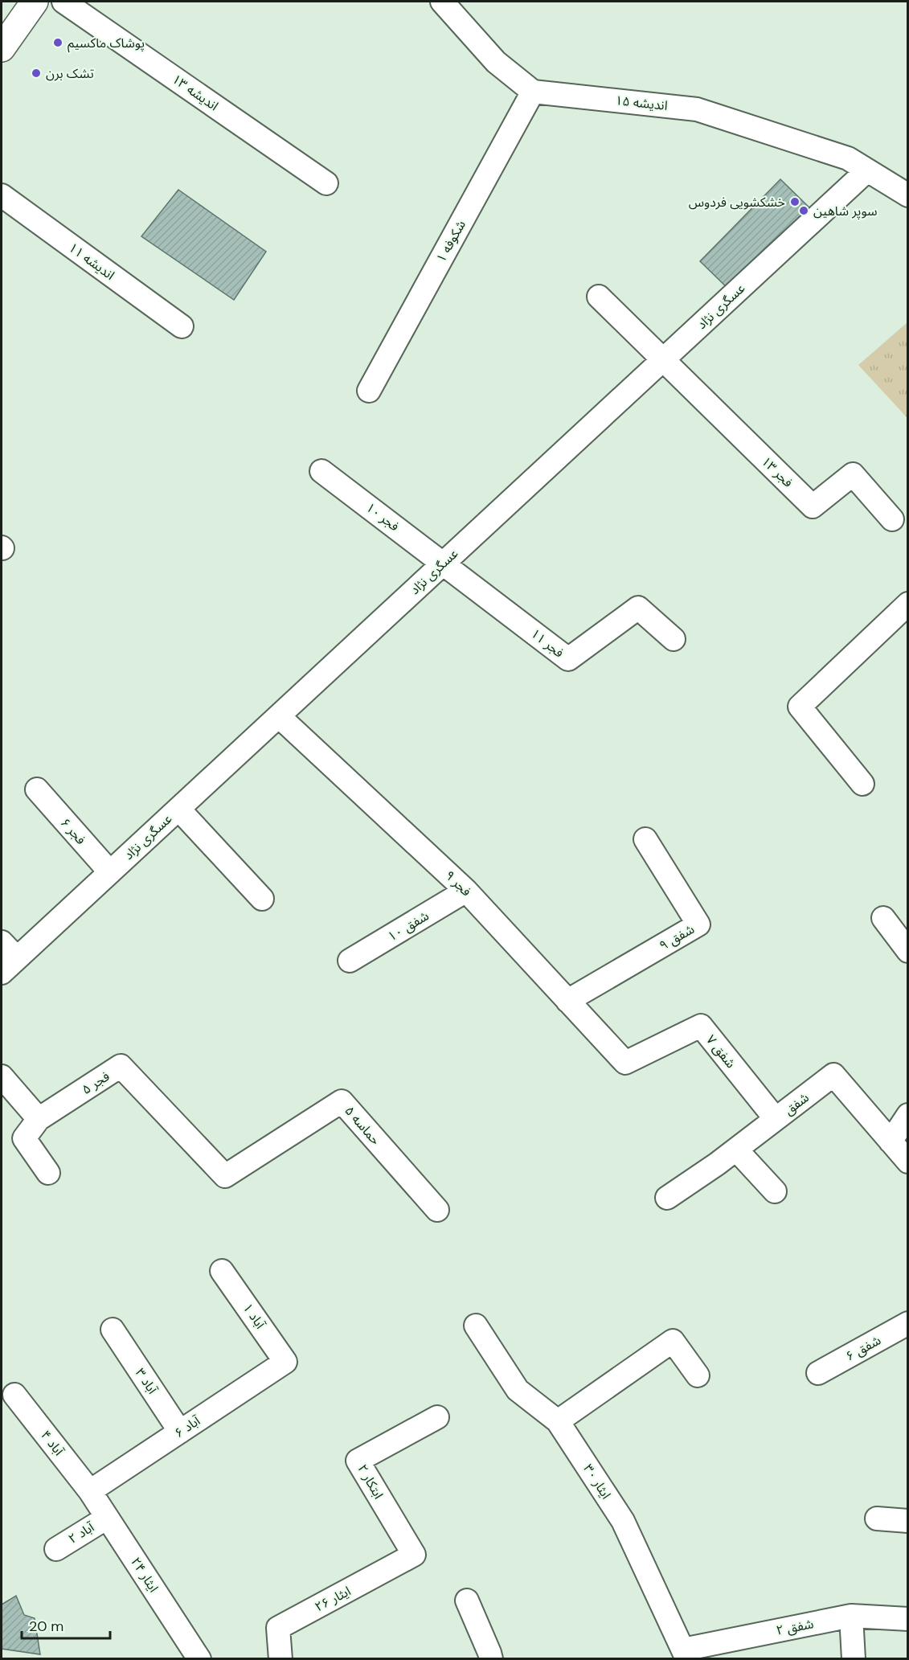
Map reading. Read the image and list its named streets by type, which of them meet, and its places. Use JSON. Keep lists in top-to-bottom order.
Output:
{
  "streets": {
    "street": [
      "اندیشه ١٣",
      "اندیشه ۱۵",
      "شکوفه ۱",
      "اندیشه ۱۱",
      "عسگری نژاد",
      "فجر ۱۳",
      "فجر ۱۰",
      "فجر ۱۱",
      "فجر ۶",
      "فجر ۹",
      "شفق ۱۰",
      "شفق ۹",
      "شفق ۷",
      "فجر ۵",
      "شفق",
      "حماسه ۵",
      "آباد ۱",
      "شفق ۶",
      "آباد ۳",
      "آباد ۶",
      "آباد ۴",
      "ابتکار ۲",
      "ایثار ۳۰",
      "آباد ۲",
      "ایثار ۲۴",
      "ایثار ۲۶",
      "شفق ۲"
    ]
  },
  "crossings": [
    ["اندیشه ۱۵", "شکوفه ۱"],
    ["اندیشه ۱۵", "عسگری نژاد"],
    ["عسگری نژاد", "فجر ۱۳"],
    ["عسگری نژاد", "فجر ۱۰"],
    ["عسگری نژاد", "فجر ۱۱"],
    ["عسگری نژاد", "فجر ۶"],
    ["عسگری نژاد", "فجر ۹"],
    ["فجر ۱۰", "فجر ۱۱"],
    ["فجر ۹", "شفق ۱۰"],
    ["فجر ۹", "شفق ۹"],
    ["فجر ۹", "شفق ۷"],
    ["شفق ۷", "شفق"],
    ["فجر ۵", "حماسه ۵"],
    ["آباد ۱", "آباد ۶"],
    ["آباد ۳", "آباد ۶"],
    ["آباد ۶", "آباد ۴"],
    ["آباد ۶", "ایثار ۲۴"],
    ["آباد ۴", "ایثار ۲۴"],
    ["ابتکار ۲", "ایثار ۲۶"],
    ["ایثار ۳۰", "شفق ۲"],
    ["آباد ۲", "ایثار ۲۴"]
  ],
  "places": [
    "پوشاک ماکسیم",
    "تشک برن",
    "خشکشویی فردوس",
    "سوپر شاهین"
  ],
  "scale_bar": "20 m"
}
